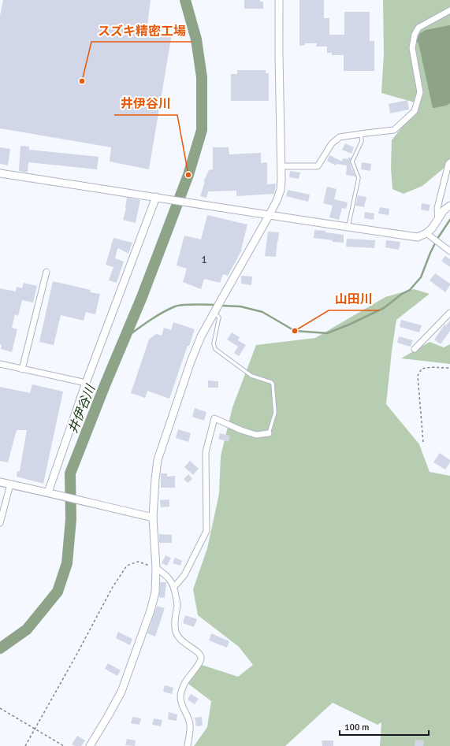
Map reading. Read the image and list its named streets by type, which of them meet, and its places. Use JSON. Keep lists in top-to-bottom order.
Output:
{
  "water": ["井伊谷川"],
  "places": ["スズキ精密工場", "井伊谷川", "山田川"],
  "house_numbers": ["1"],
  "scale_bar": "100 m"
}
